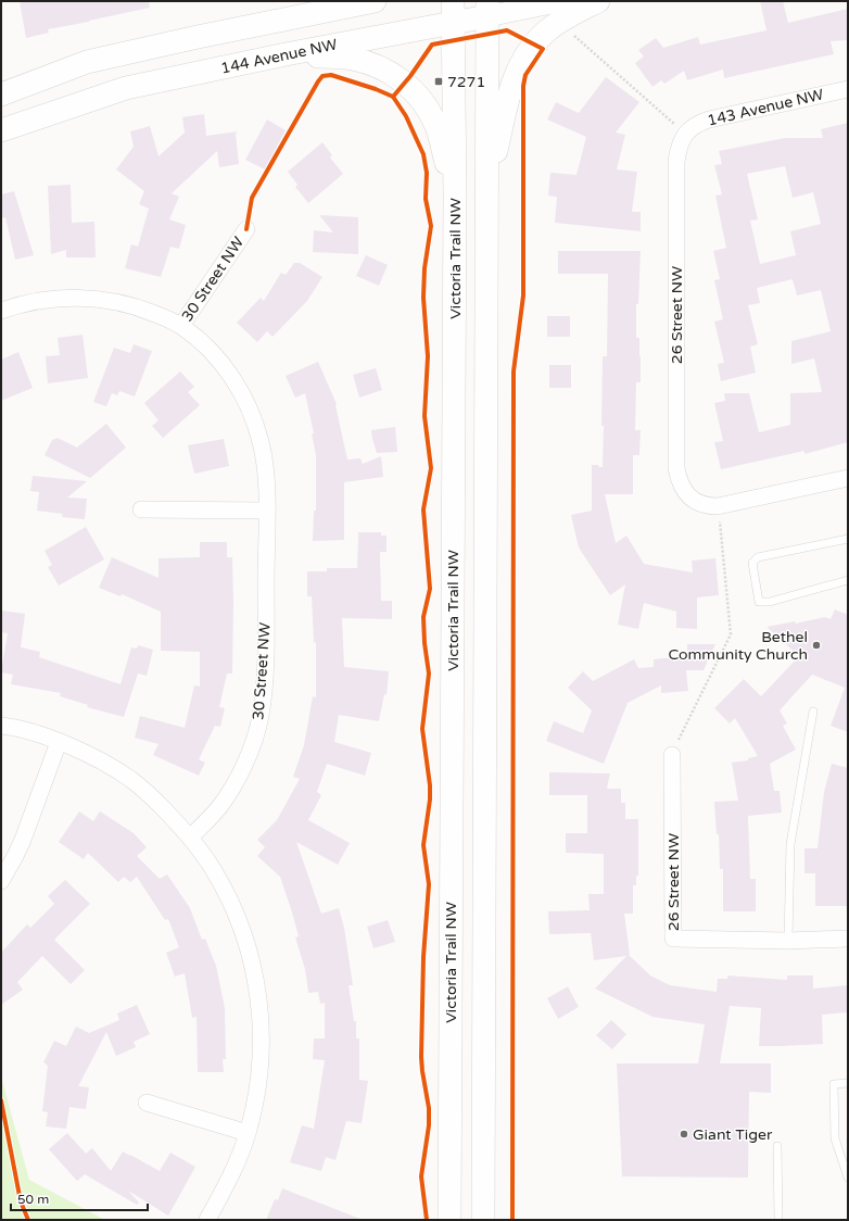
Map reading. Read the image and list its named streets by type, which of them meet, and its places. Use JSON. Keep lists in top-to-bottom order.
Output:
{
  "streets": {
    "main road": ["144 Avenue NW", "Victoria Trail NW"],
    "street": ["143 Avenue NW", "30 Street NW", "26 Street NW"]
  },
  "crossings": [
    ["144 Avenue NW", "Victoria Trail NW"],
    ["143 Avenue NW", "26 Street NW"]
  ],
  "places": {
    "transit": ["7271"],
    "other": ["Bethel Community Church", "Giant Tiger"]
  },
  "scale_bar": "50 m"
}
